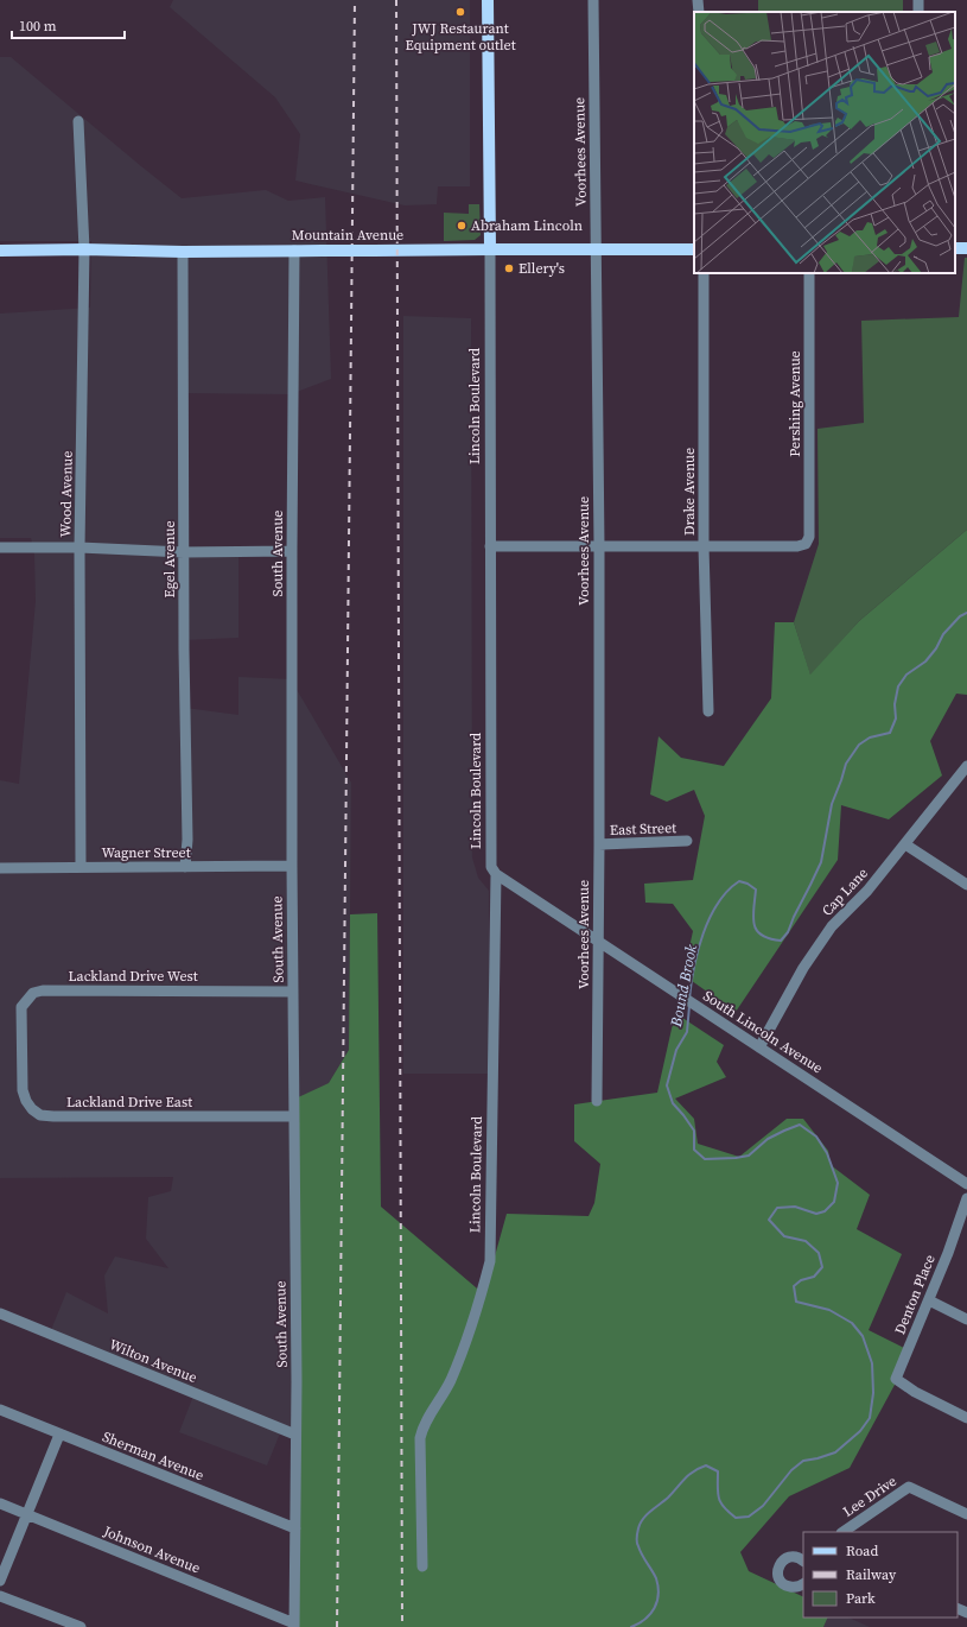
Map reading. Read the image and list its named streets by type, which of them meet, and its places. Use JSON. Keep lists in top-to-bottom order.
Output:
{
  "streets": {
    "main road": ["Mountain Avenue", "Lincoln Boulevard"],
    "street": [
      "Voorhees Avenue",
      "Pershing Avenue",
      "Drake Avenue",
      "Wood Avenue",
      "South Avenue",
      "Egel Avenue",
      "East Street",
      "Wagner Street",
      "Cap Lane",
      "Lackland Drive West",
      "South Lincoln Avenue",
      "Lackland Drive East",
      "Denton Place",
      "Wilton Avenue",
      "Sherman Avenue",
      "Lee Drive",
      "Johnson Avenue"
    ]
  },
  "crossings": [
    ["Voorhees Avenue", "Mountain Avenue"],
    ["Voorhees Avenue", "East Street"],
    ["Voorhees Avenue", "South Lincoln Avenue"],
    ["Mountain Avenue", "Lincoln Boulevard"],
    ["Mountain Avenue", "Wood Avenue"],
    ["Mountain Avenue", "South Avenue"],
    ["Mountain Avenue", "Egel Avenue"],
    ["Pershing Avenue", "Drake Avenue"],
    ["Lincoln Boulevard", "South Lincoln Avenue"],
    ["Wood Avenue", "Wagner Street"],
    ["South Avenue", "Wagner Street"],
    ["South Avenue", "Lackland Drive West"],
    ["South Avenue", "Lackland Drive East"],
    ["South Avenue", "Wilton Avenue"],
    ["South Avenue", "Sherman Avenue"],
    ["South Avenue", "Johnson Avenue"],
    ["Egel Avenue", "Wagner Street"],
    ["Cap Lane", "South Lincoln Avenue"],
    ["Lackland Drive West", "Lackland Drive East"]
  ],
  "water": ["Bound Brook"],
  "places": ["JWJ Restaurant Equipment outlet", "Abraham Lincoln", "Ellery's"],
  "legend": ["Road", "Railway", "Park"],
  "scale_bar": "100 m"
}
